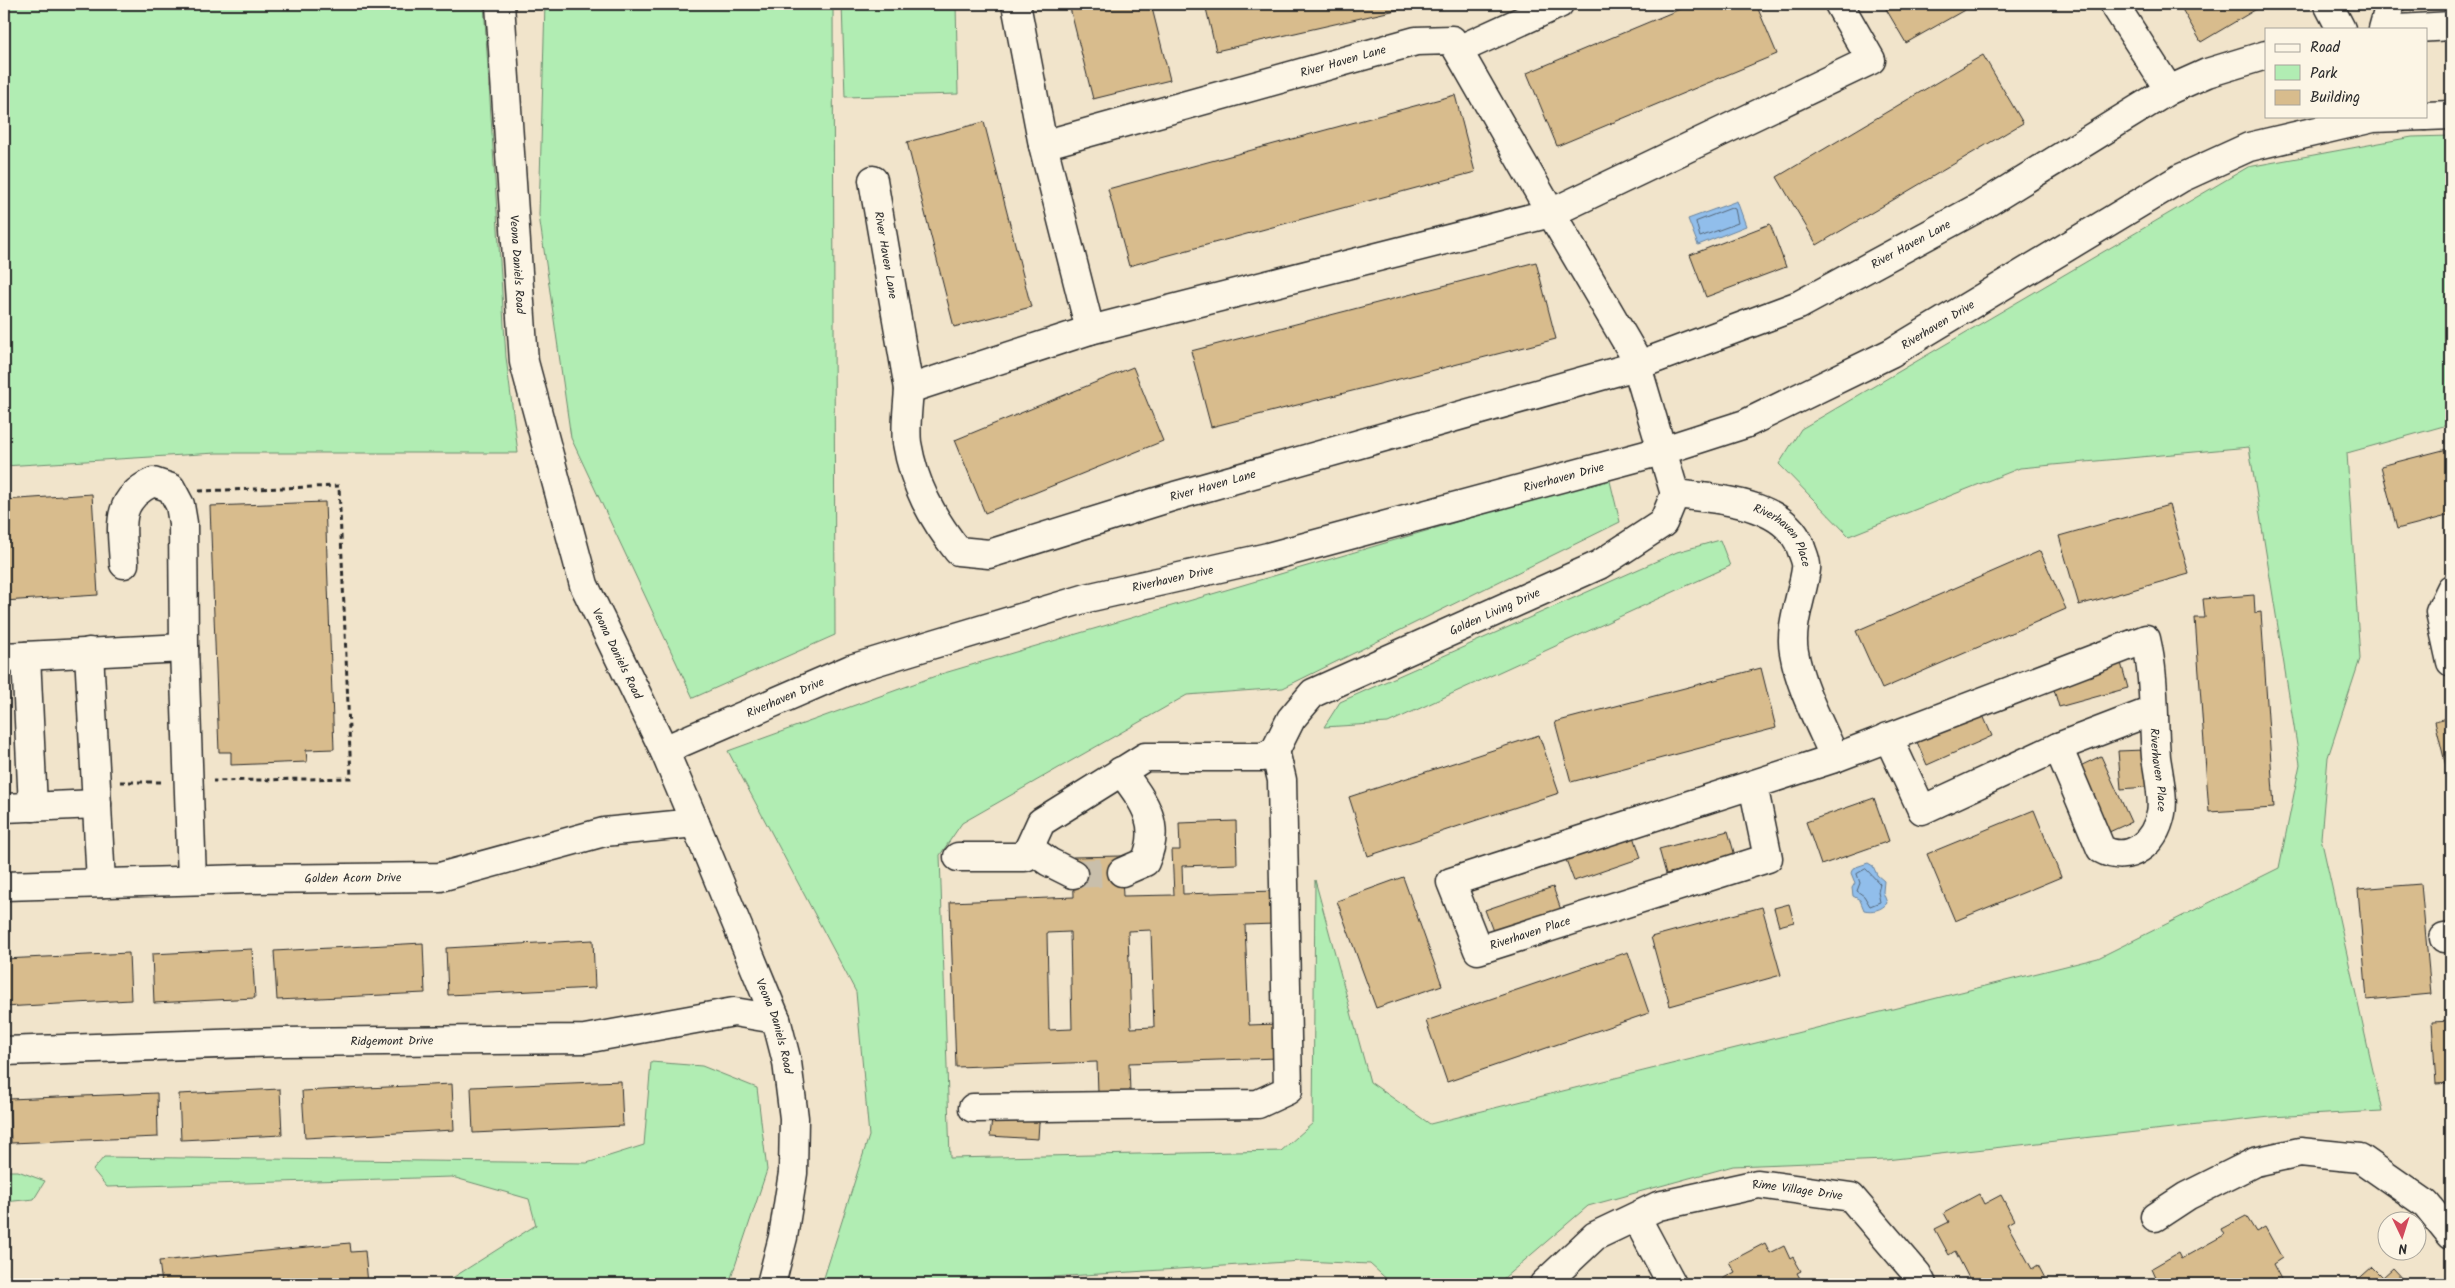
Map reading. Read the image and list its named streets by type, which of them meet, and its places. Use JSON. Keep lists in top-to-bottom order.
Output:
{
  "streets": {
    "street": [
      "River Haven Lane",
      "Veona Daniels Road",
      "Riverhaven Drive",
      "Riverhaven Place",
      "Golden Living Drive",
      "Golden Acorn Drive",
      "Ridgemont Drive",
      "Rime Village Drive"
    ]
  },
  "crossings": [
    ["Veona Daniels Road", "Riverhaven Drive"],
    ["Veona Daniels Road", "Golden Acorn Drive"],
    ["Veona Daniels Road", "Ridgemont Drive"],
    ["Riverhaven Place", "Golden Living Drive"]
  ],
  "legend": ["Road", "Park", "Building"],
  "north": "bottom"
}
